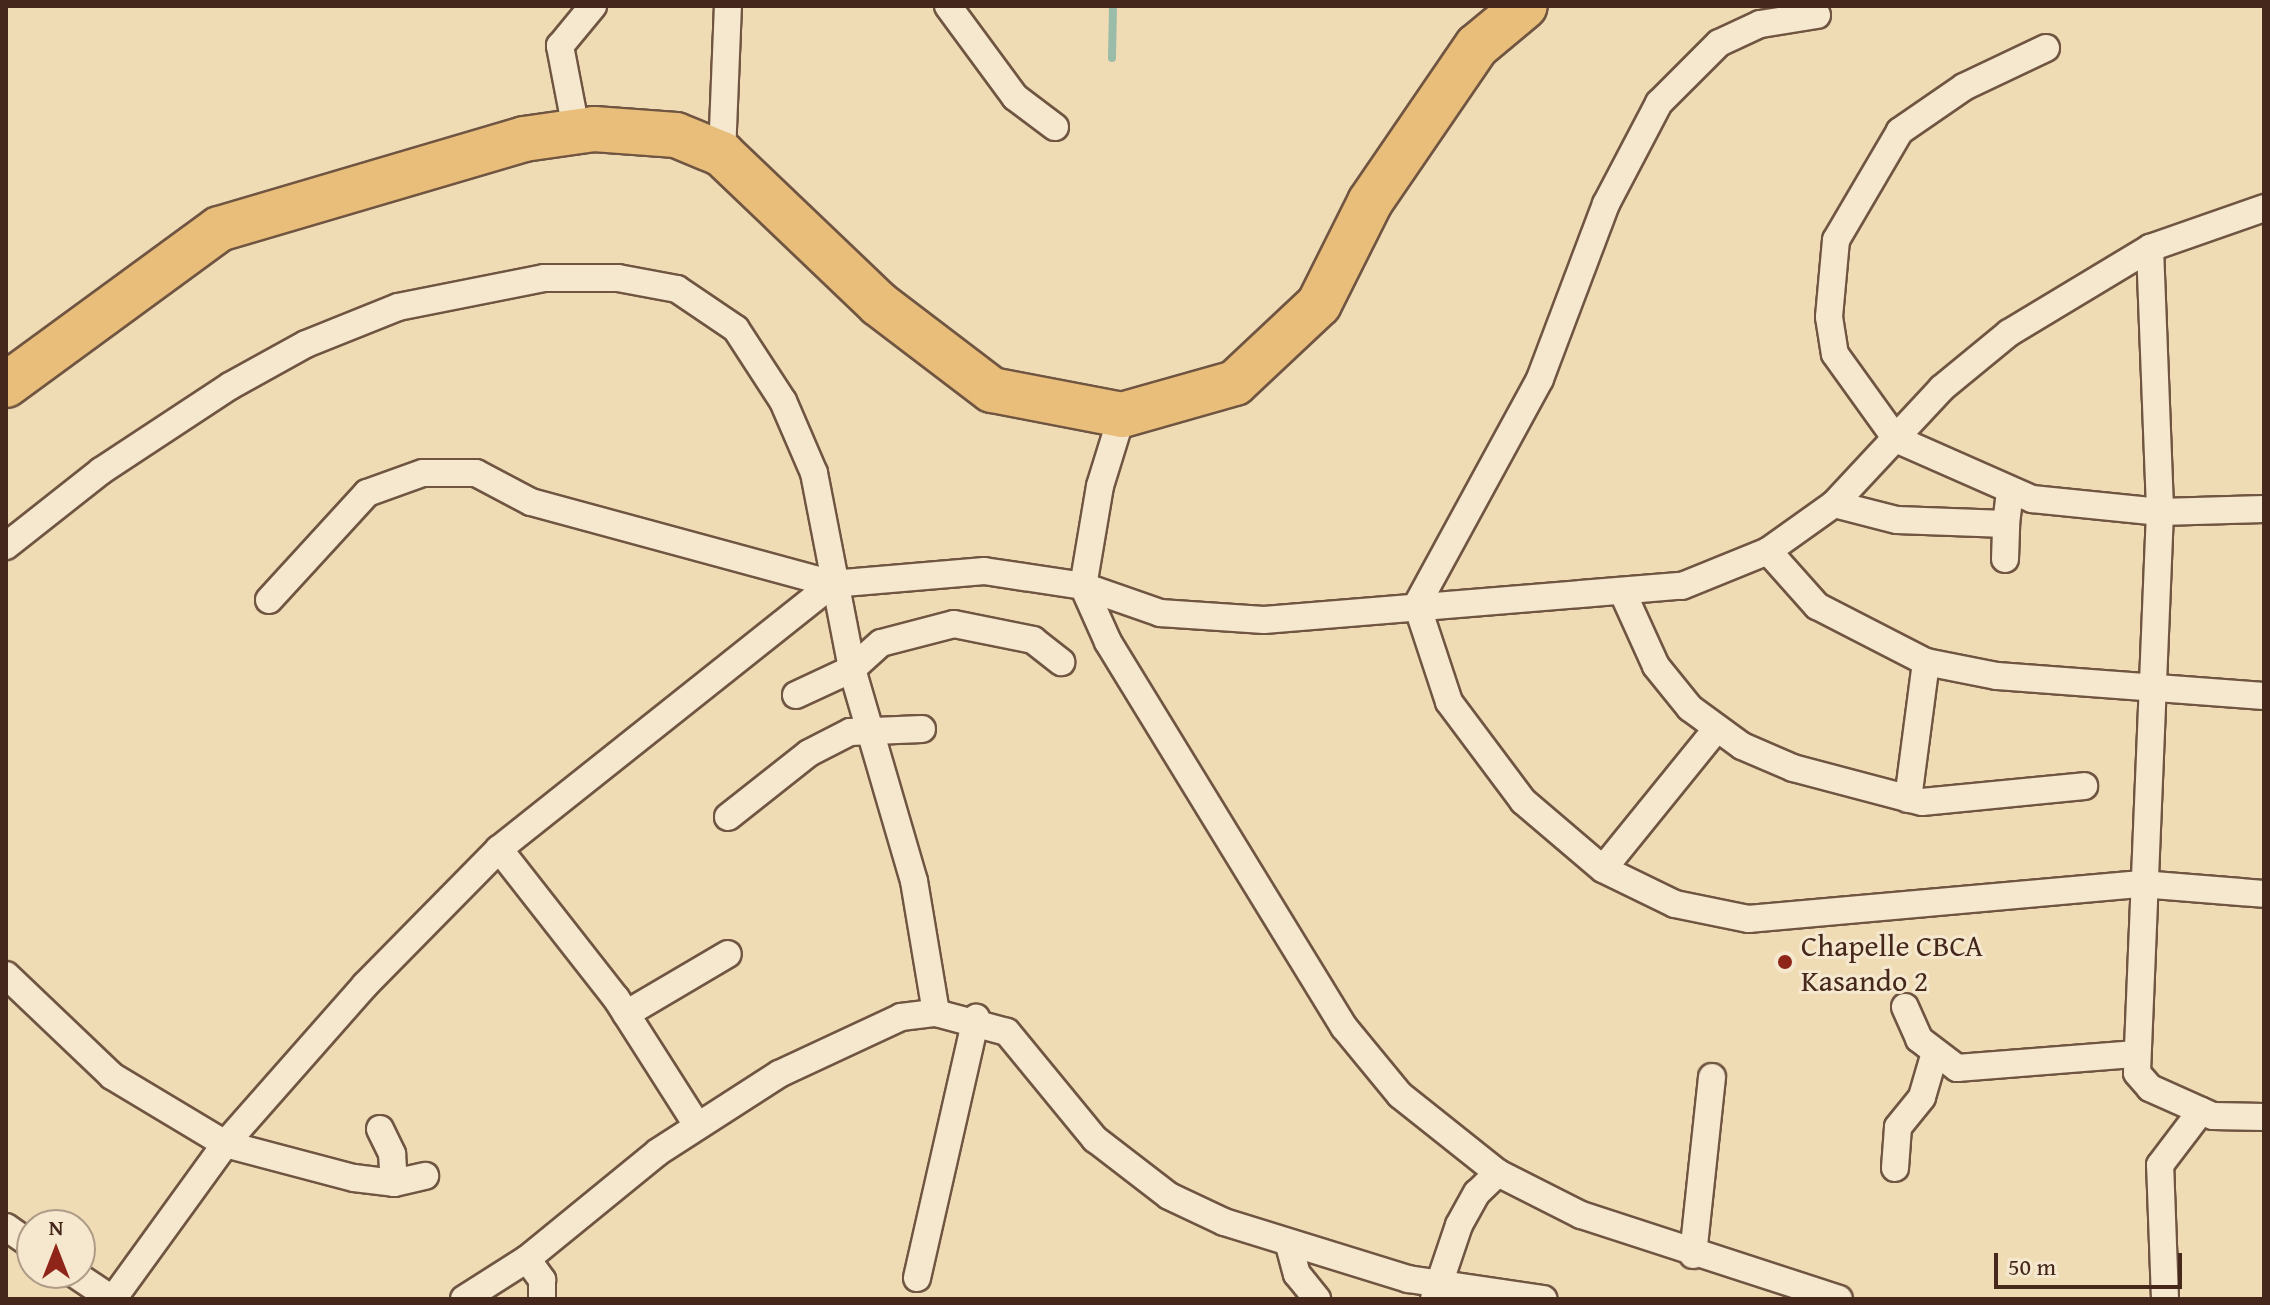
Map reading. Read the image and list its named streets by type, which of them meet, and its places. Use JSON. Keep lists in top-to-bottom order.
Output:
{
  "places": ["Chapelle CBCA Kasando 2"],
  "scale_bar": "50 m",
  "north": "top"
}
